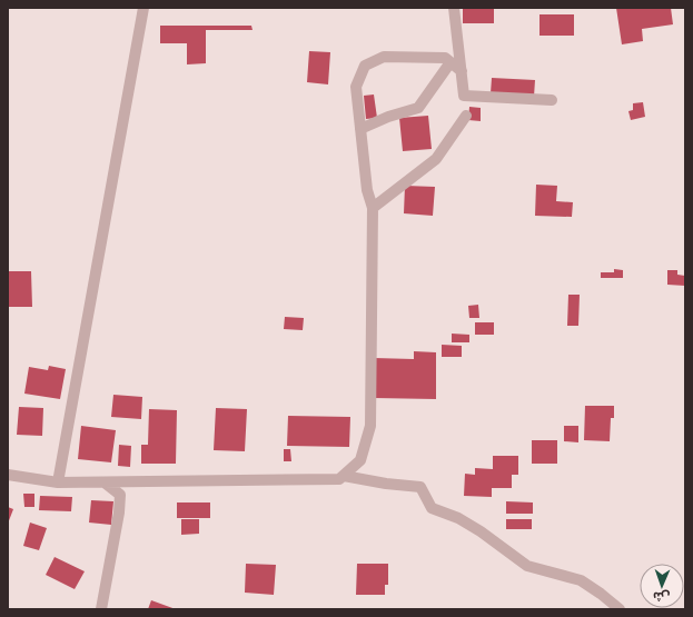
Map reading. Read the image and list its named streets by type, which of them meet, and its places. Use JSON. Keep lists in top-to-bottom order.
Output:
{
  "north": "bottom"
}
